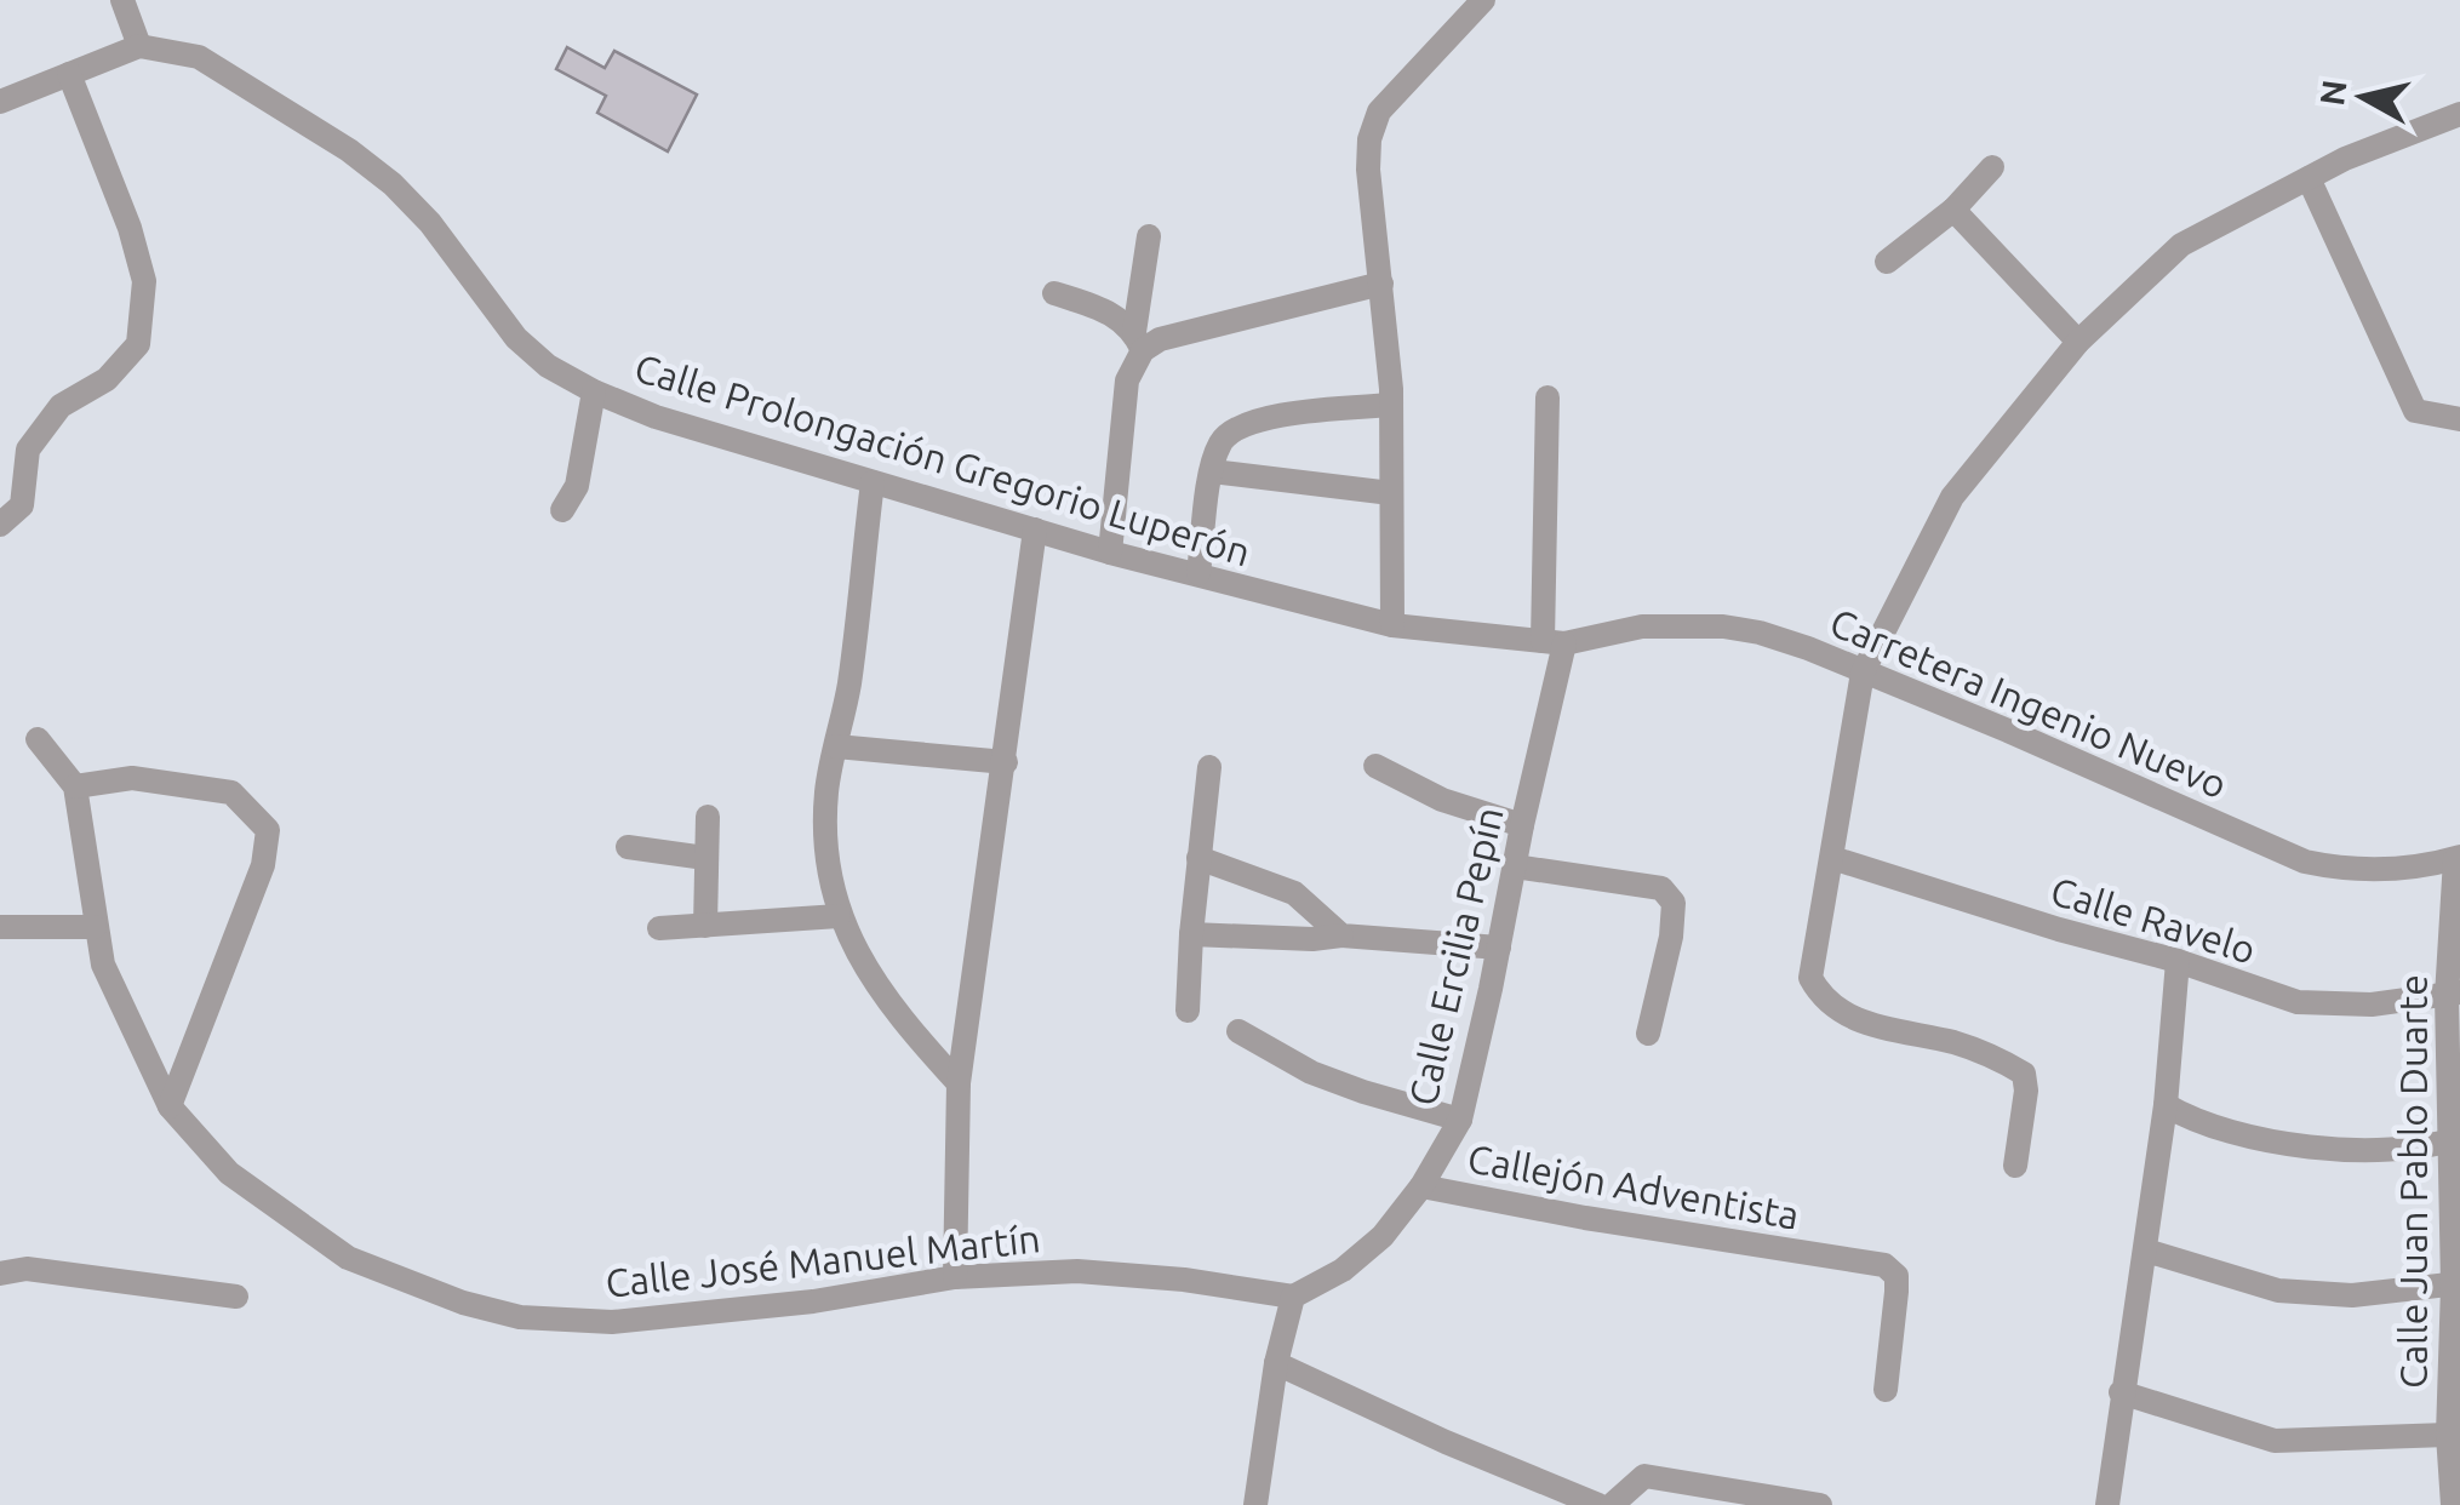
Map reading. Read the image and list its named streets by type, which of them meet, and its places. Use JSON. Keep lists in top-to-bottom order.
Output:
{
  "streets": {
    "street": [
      "Calle Prolongación Gregorio Luperón",
      "Carretera Ingenio Nuevo",
      "Calle Ravelo",
      "Calle Ercilia Pepín",
      "Calle Juan Pablo Duarte",
      "Callejón Adventista",
      "Calle José Manuel Martín"
    ]
  },
  "crossings": [
    ["Calle Prolongación Gregorio Luperón", "Carretera Ingenio Nuevo"],
    ["Calle Prolongación Gregorio Luperón", "Calle Ercilia Pepín"],
    ["Carretera Ingenio Nuevo", "Calle Ercilia Pepín"],
    ["Carretera Ingenio Nuevo", "Calle Juan Pablo Duarte"],
    ["Calle Ravelo", "Calle Juan Pablo Duarte"],
    ["Calle Ercilia Pepín", "Callejón Adventista"],
    ["Calle Ercilia Pepín", "Calle José Manuel Martín"]
  ],
  "north": "left"
}
